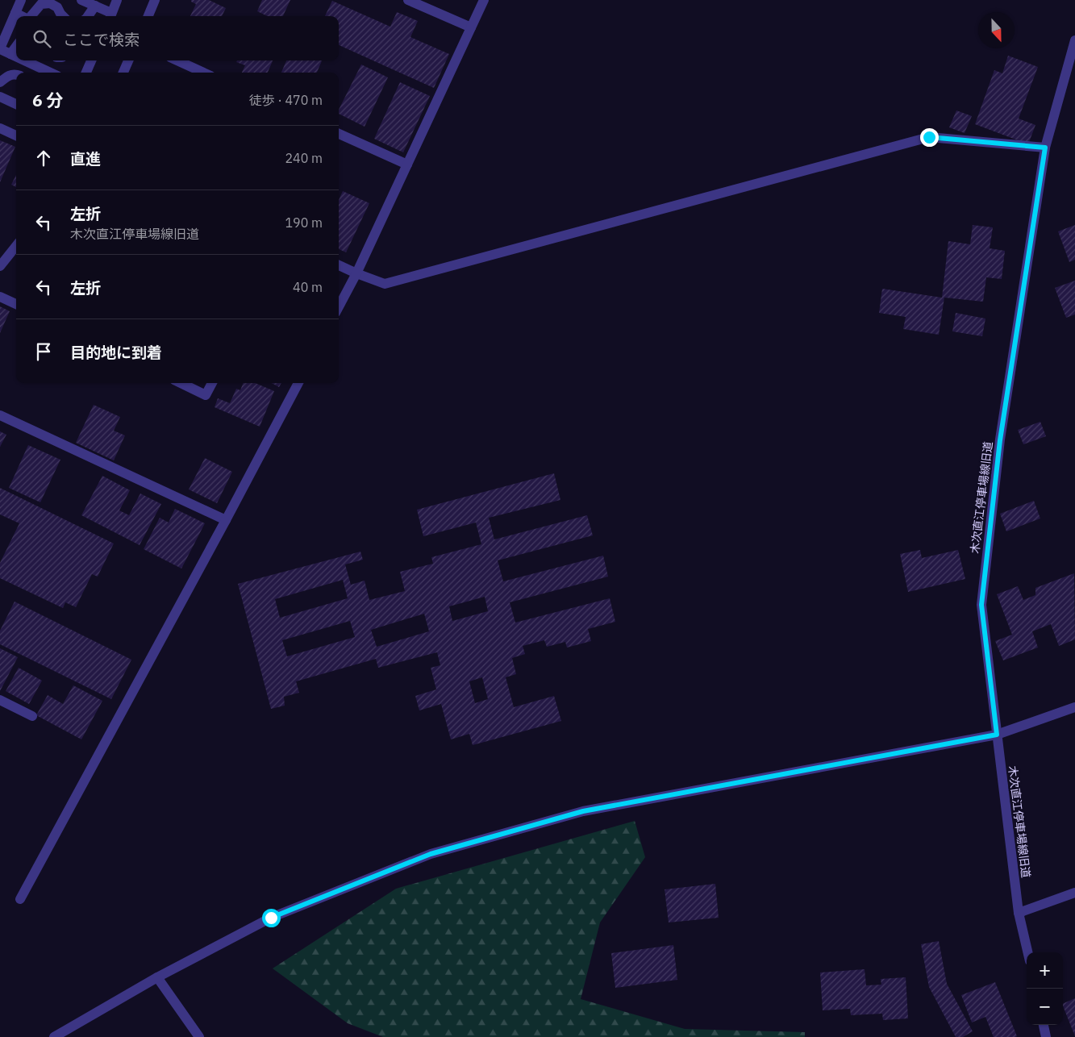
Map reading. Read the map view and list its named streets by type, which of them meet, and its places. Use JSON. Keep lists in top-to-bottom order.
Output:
{
  "streets": {
    "street": ["木次直江停車場線旧道"]
  },
  "north": "bottom",
  "page": {
    "search": "ここで検索",
    "heading": ["6 分", "徒歩 · 470 m"],
    "list": [
      ["直進", "240 m"],
      ["左折", "木次直江停車場線旧道", "190 m"],
      ["左折", "40 m"],
      "目的地に到着"
    ],
    "map_buttons": ["+", "−"]
  }
}
